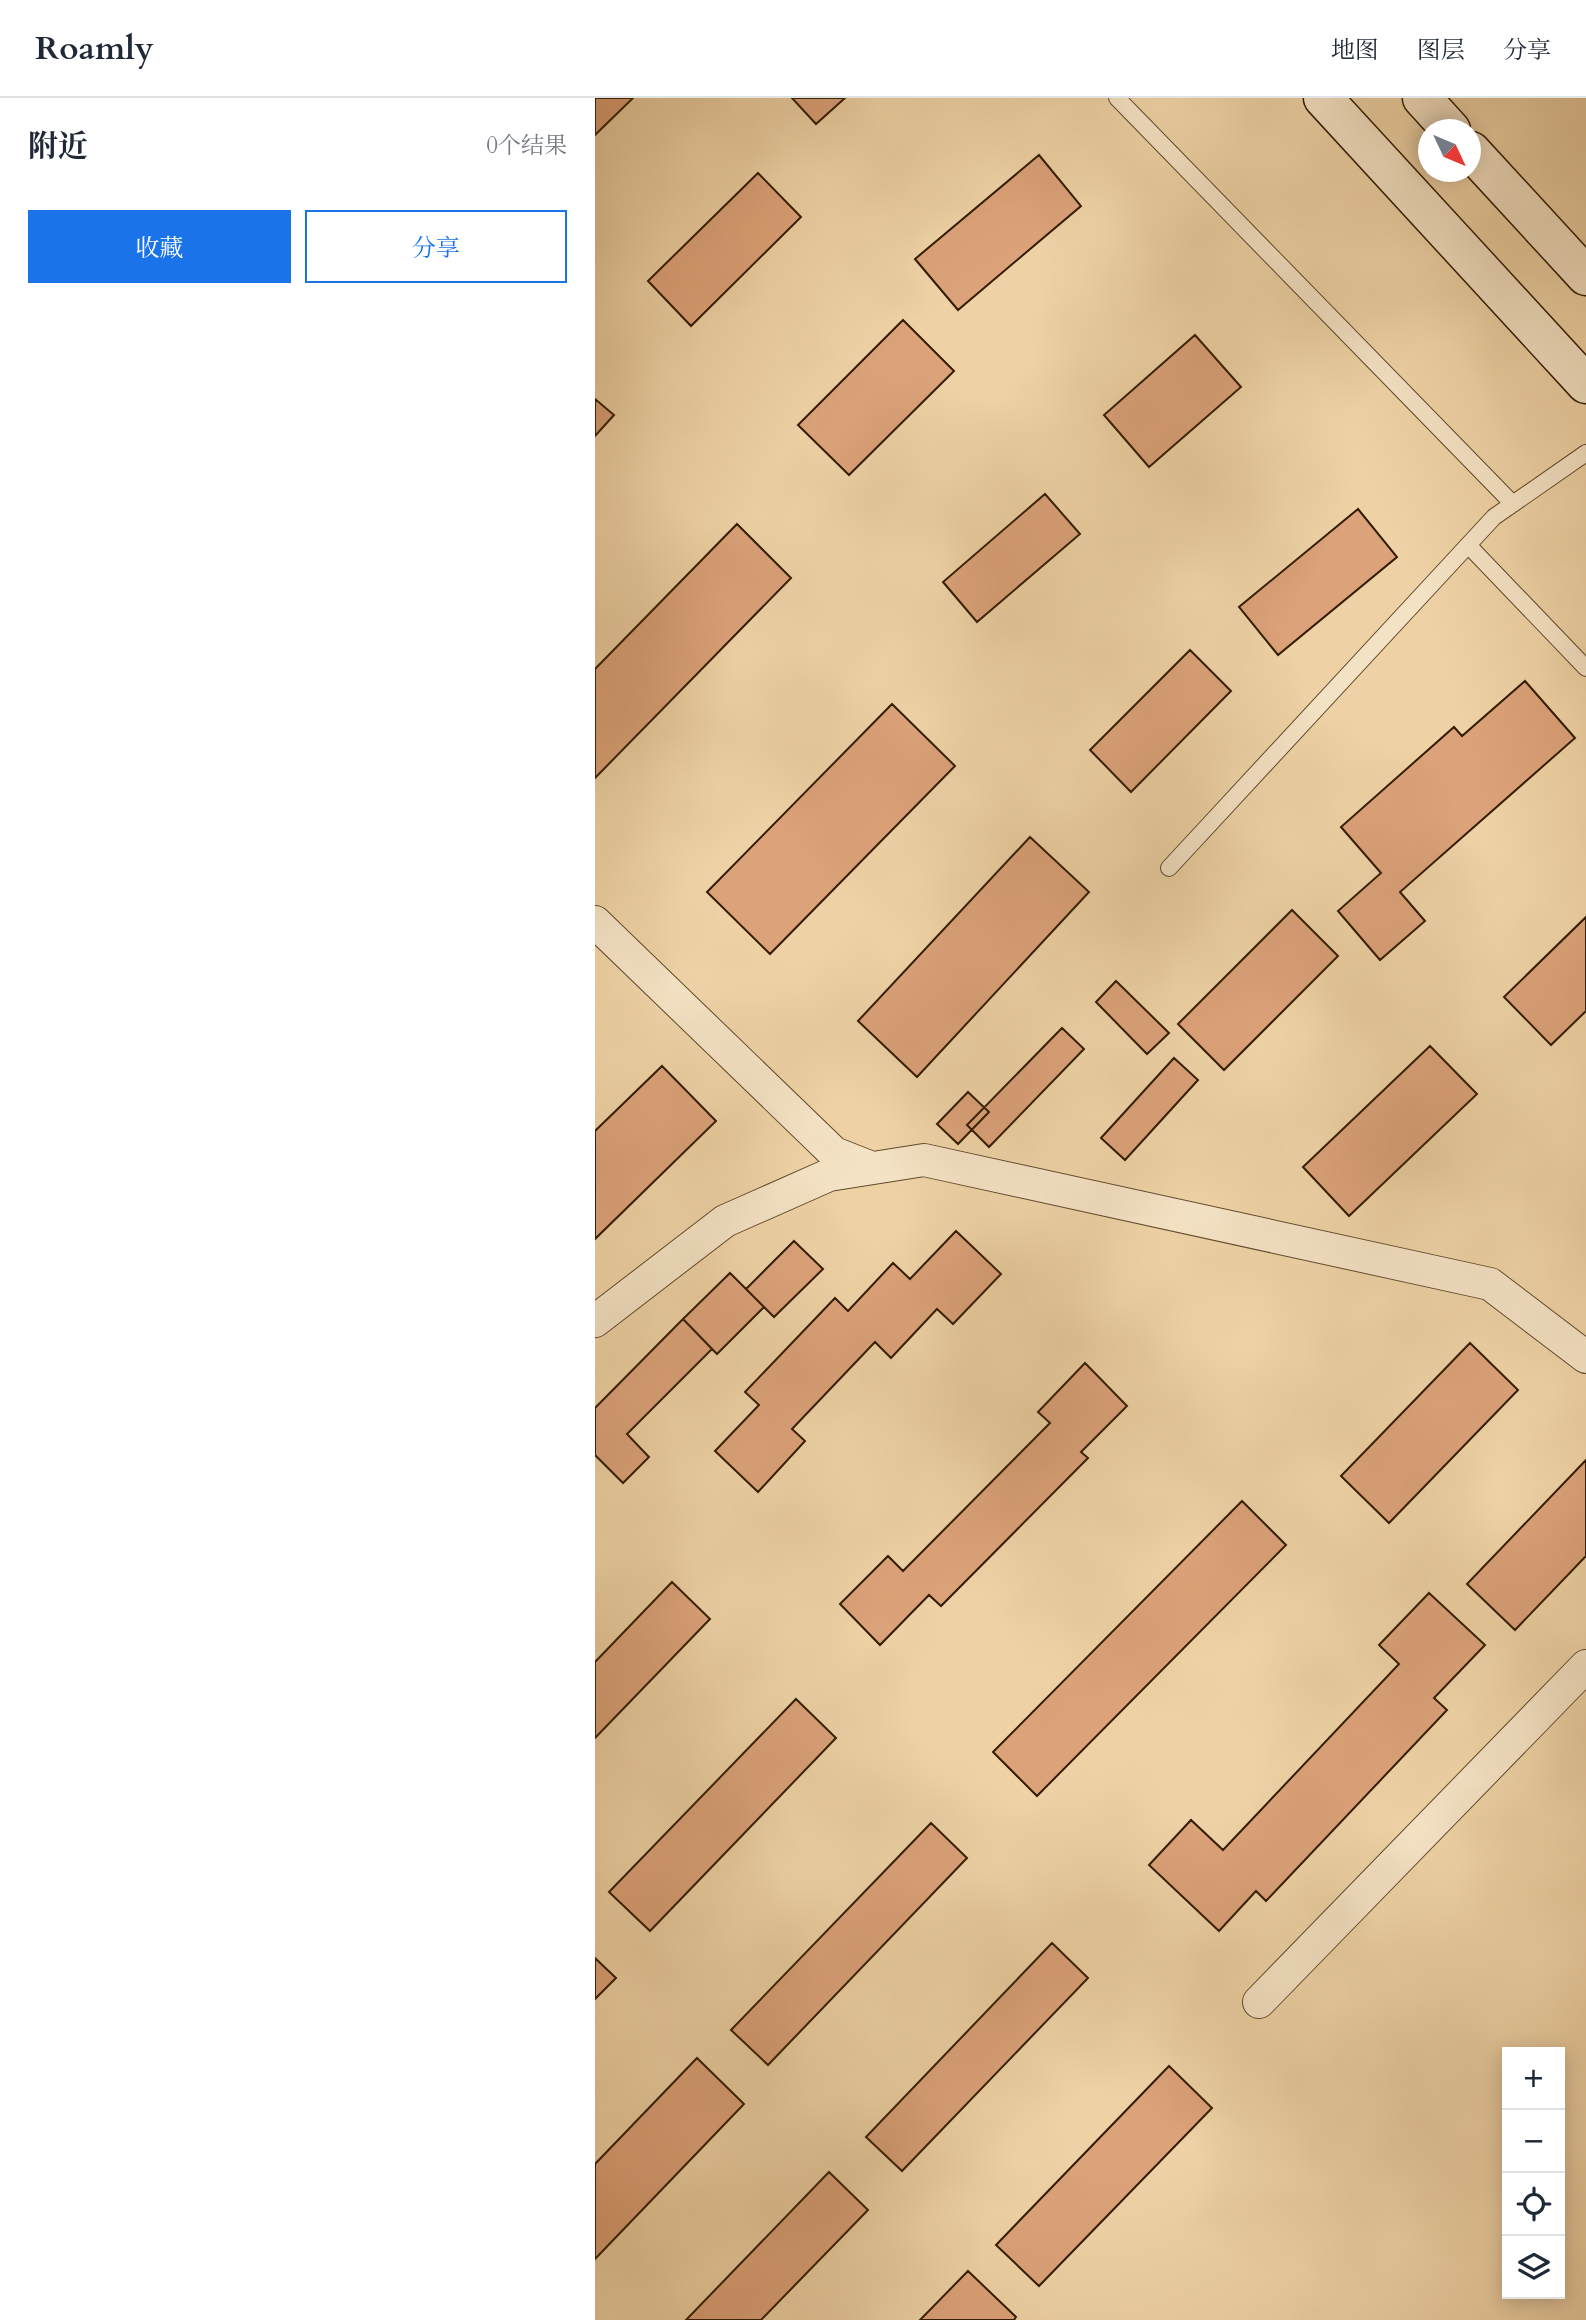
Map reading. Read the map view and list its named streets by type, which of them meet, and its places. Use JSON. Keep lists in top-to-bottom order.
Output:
{
  "north": "bottom right",
  "page": {
    "header": "Roamly",
    "nav": ["地图", "图层", "分享"],
    "heading": ["附近", "0个结果"],
    "buttons": ["收藏", "分享"],
    "map_buttons": ["+", "−"]
  }
}
